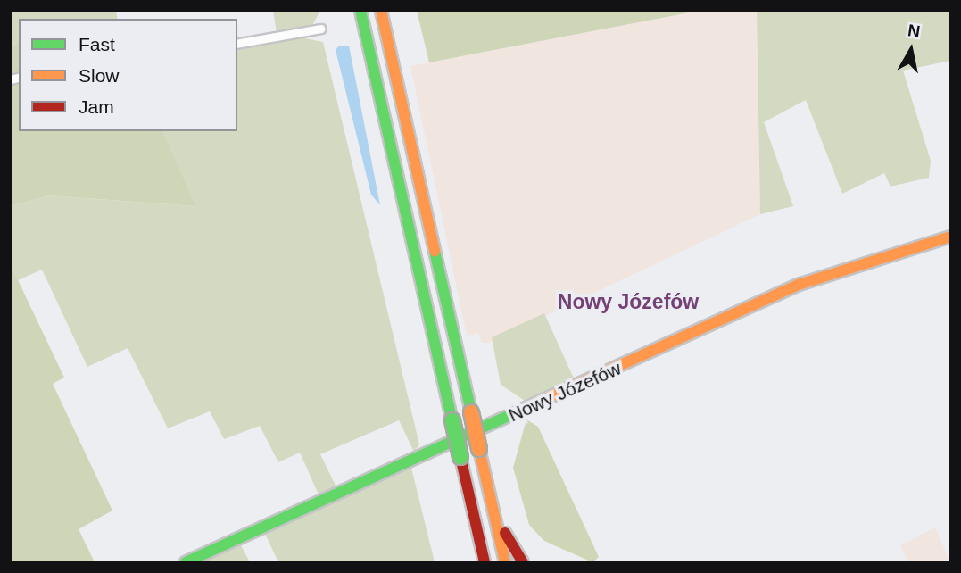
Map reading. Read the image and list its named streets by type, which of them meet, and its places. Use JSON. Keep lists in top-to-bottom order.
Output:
{
  "streets": {
    "main road": ["Nowy Józefów"]
  },
  "districts": ["Nowy Józefów"],
  "legend": ["Fast", "Slow", "Jam"],
  "north": "top"
}
